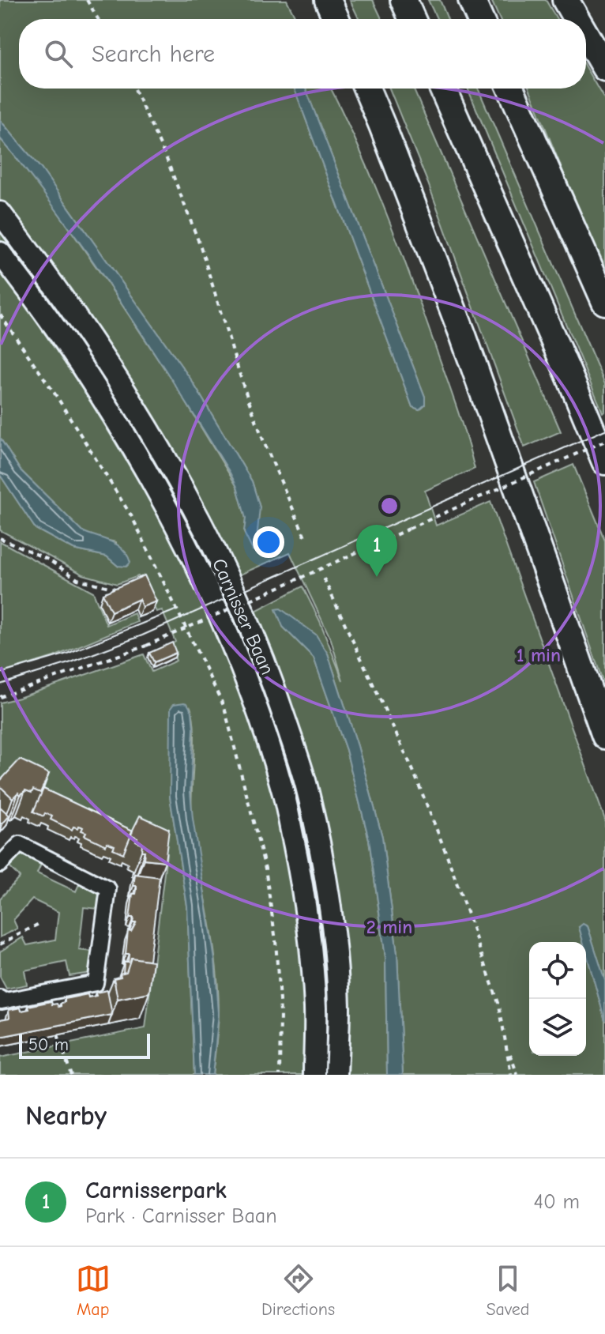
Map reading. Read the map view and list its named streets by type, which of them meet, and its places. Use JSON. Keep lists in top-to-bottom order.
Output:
{
  "streets": {
    "main road": ["Carnisser Baan"]
  },
  "scale_bar": "50 m",
  "page": {
    "search": "Search here",
    "pins": "1",
    "scale": "50 m",
    "heading": "Nearby",
    "list": [
      {
        "mark": "1",
        "name": "Carnisserpark",
        "note": "Park · Carnisser Baan",
        "value": "40 m"
      }
    ],
    "nav": ["Map", "Directions", "Saved"]
  },
  "rings": ["1 min", "2 min"]
}
